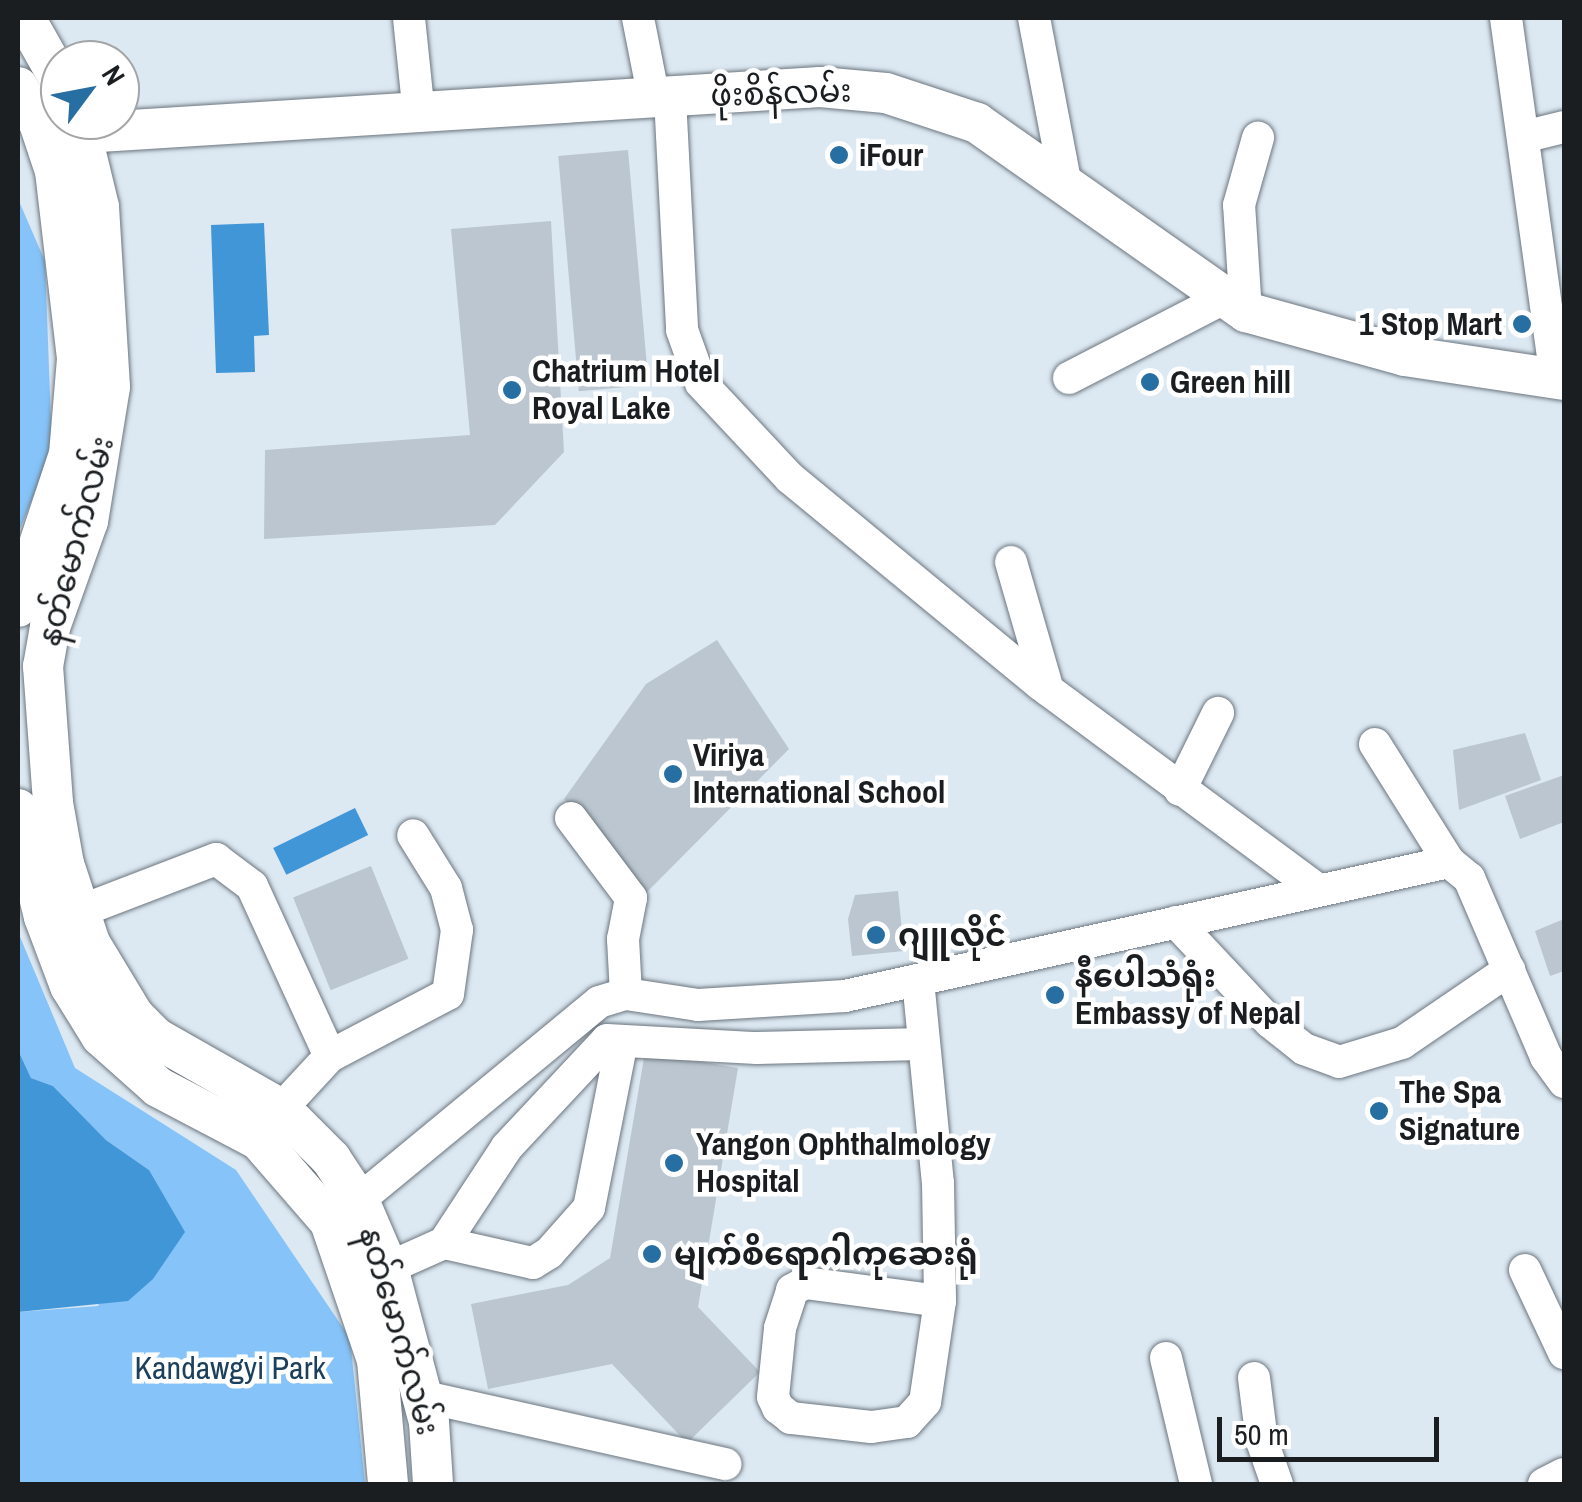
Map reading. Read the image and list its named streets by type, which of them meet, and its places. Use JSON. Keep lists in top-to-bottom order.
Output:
{
  "streets": {
    "main road": ["ဖိုးစိန်လမ်း", "နတ်မောက်လမ်း"]
  },
  "parks": ["Kandawgyi Park"],
  "places": [
    "iFour",
    "1 Stop Mart",
    "Green hill",
    "Chatrium Hotel Royal Lake",
    "Viriya International School",
    "ဂျူလိုင်",
    "နီပေါသံရုံး Embassy of Nepal",
    "The Spa Signature",
    "Yangon Ophthalmology Hospital",
    "မျက်စိရောဂါကုဆေးရုံ"
  ],
  "scale_bar": "50 m",
  "north": "top right"
}
